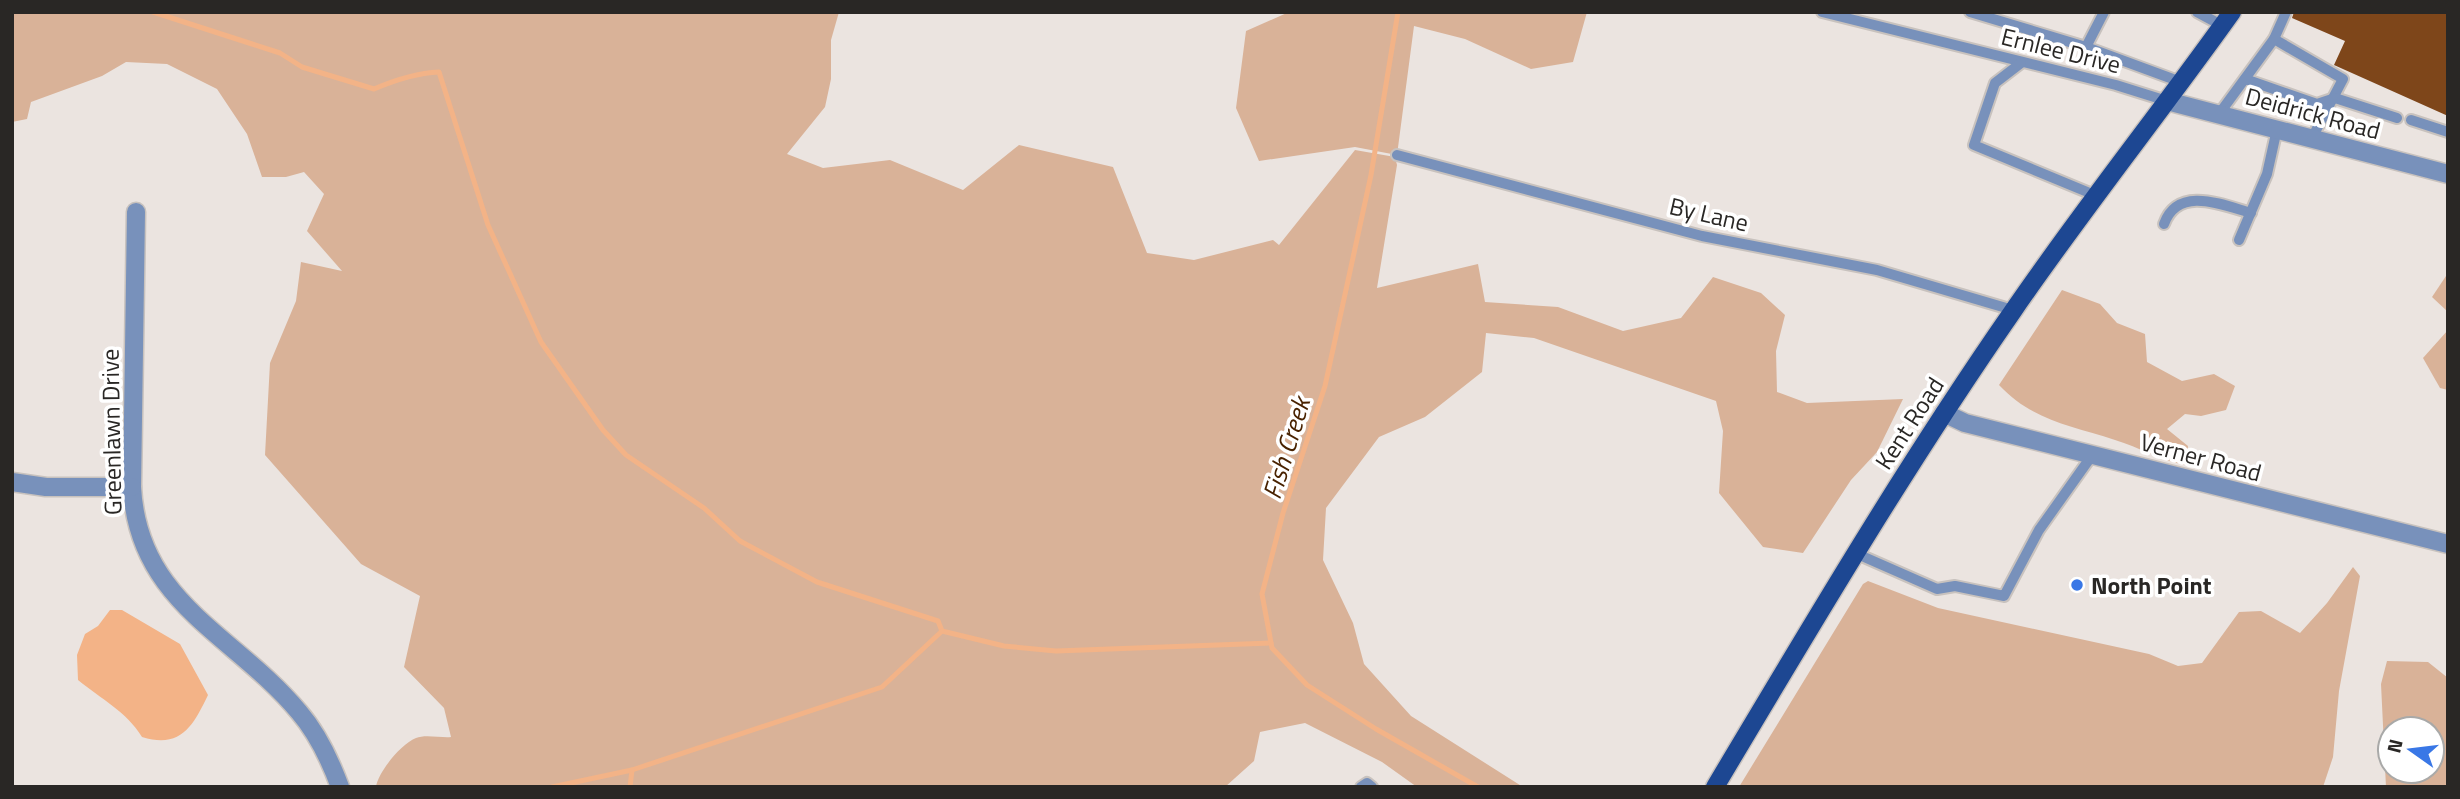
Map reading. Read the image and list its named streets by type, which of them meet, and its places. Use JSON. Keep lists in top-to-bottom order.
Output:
{
  "streets": {
    "main road": ["Kent Road"],
    "street": ["Deidrick Road", "Greenlawn Drive", "Verner Road"],
    "lane": ["Ernlee Drive", "By Lane"]
  },
  "crossings": [
    ["Ernlee Drive", "Deidrick Road"],
    ["Ernlee Drive", "Kent Road"],
    ["Deidrick Road", "Kent Road"],
    ["By Lane", "Kent Road"],
    ["Kent Road", "Verner Road"]
  ],
  "water": ["Fish Creek"],
  "places": ["North Point"],
  "north": "left"
}
